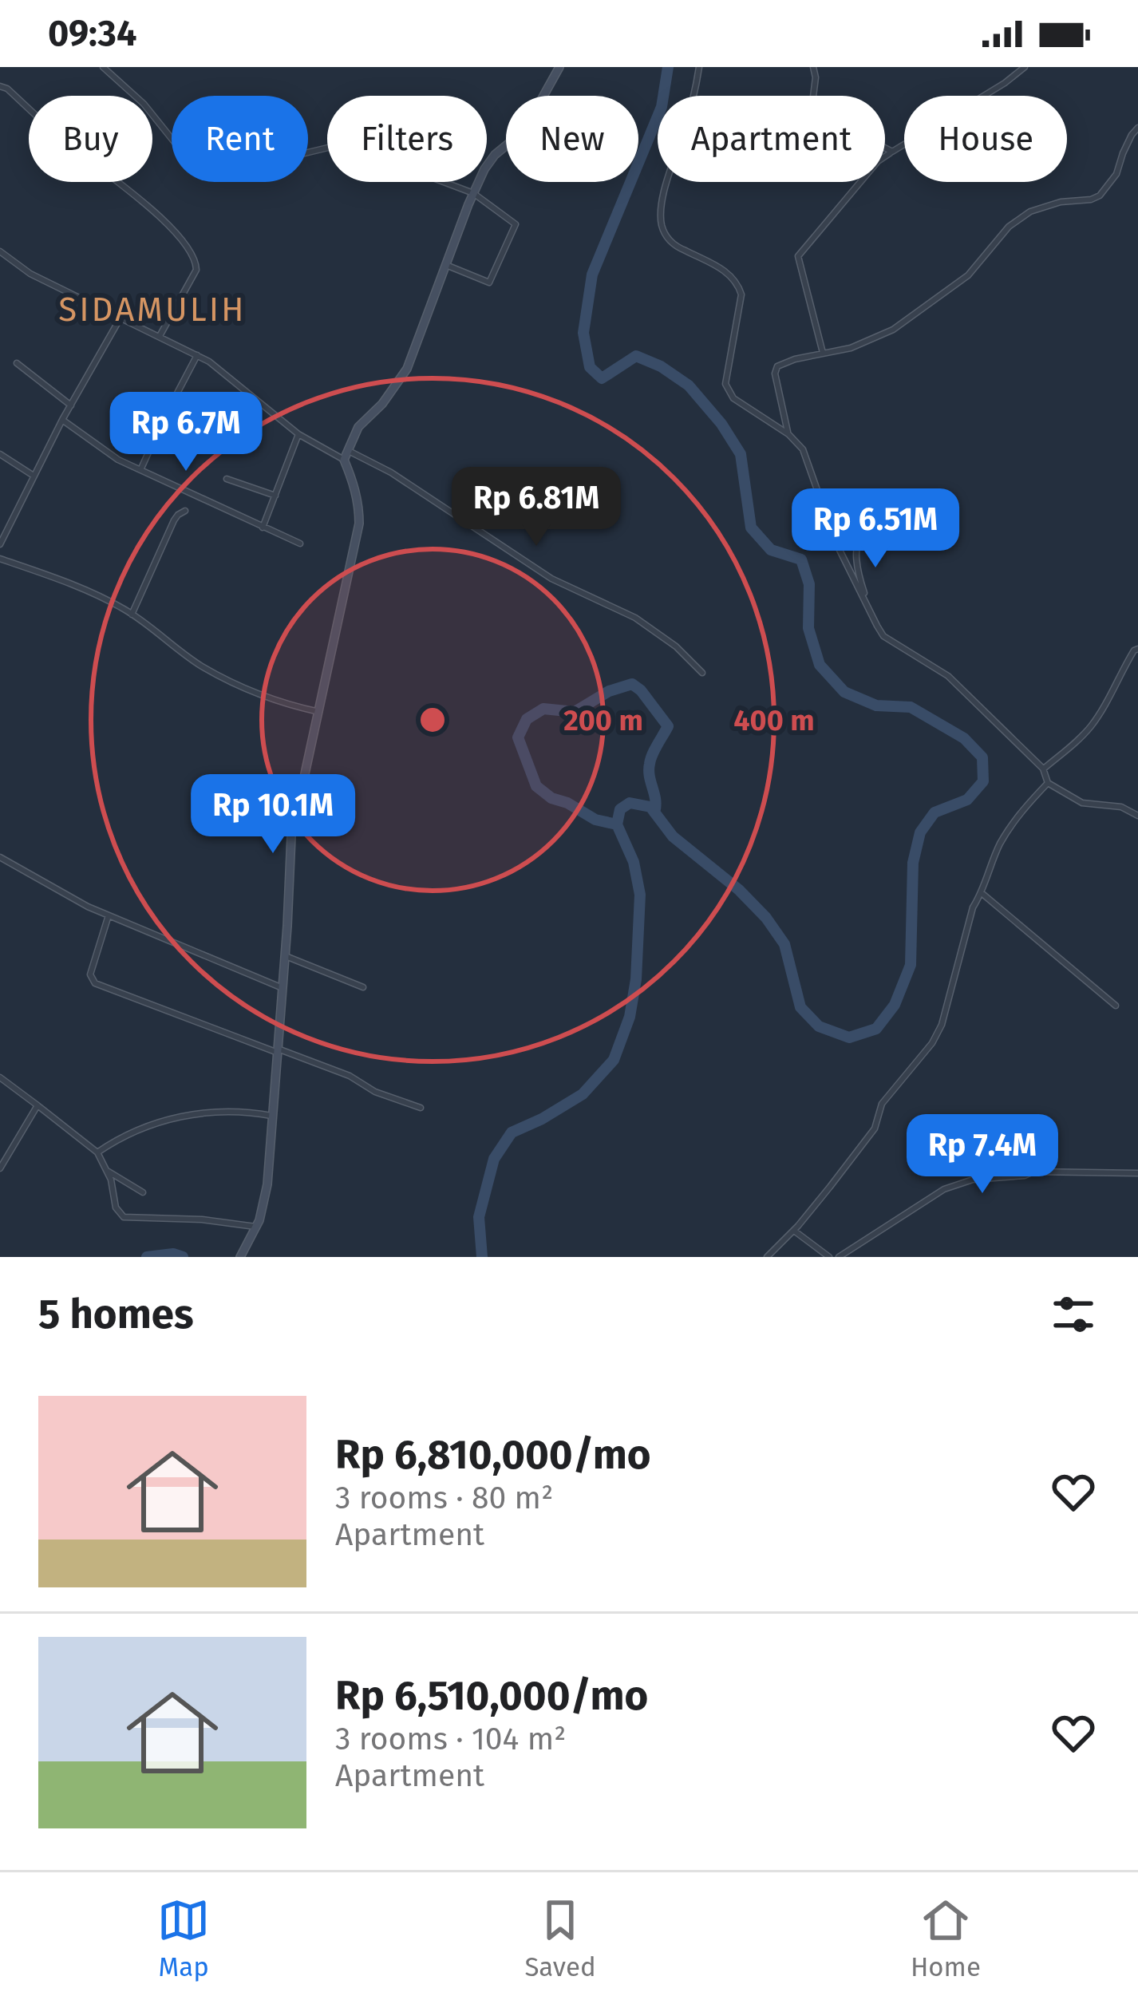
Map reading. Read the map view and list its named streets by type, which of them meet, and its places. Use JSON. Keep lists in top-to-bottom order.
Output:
{
  "districts": ["SIDAMULIH"],
  "page": {
    "status": "09:34",
    "chip": [
      "Buy",
      "Rent",
      "Filters",
      "New",
      "Apartment",
      "House"
    ],
    "price": [
      "Rp 6.7M",
      "Rp 6.81M",
      "Rp 6.51M",
      "Rp 10.1M",
      "Rp 7.4M"
    ],
    "heading": "5 homes",
    "list": [
      {
        "name": "Rp 6,810,000/mo",
        "note": "3 rooms · 80 m² · Apartment"
      },
      {
        "name": "Rp 6,510,000/mo",
        "note": "3 rooms · 104 m² · Apartment"
      }
    ],
    "tabs": ["Map", "Saved", "Home"]
  },
  "rings": ["200 m", "400 m"]
}
